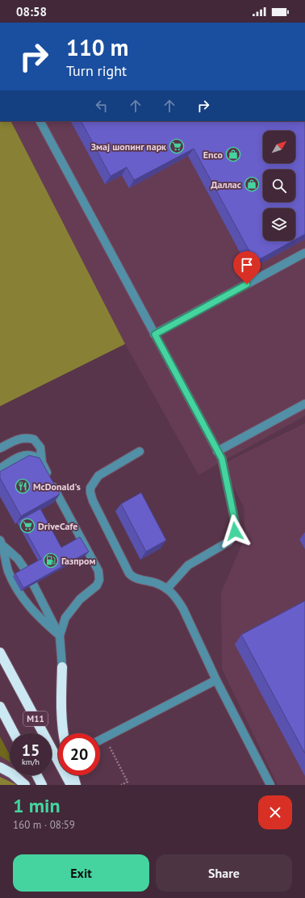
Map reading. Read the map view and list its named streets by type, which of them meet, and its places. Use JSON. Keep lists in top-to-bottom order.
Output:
{
  "streets": {
    "highway": ["M11"]
  },
  "places": {
    "supermarket": ["Змај шопинг парк", "DriveCafe"],
    "shop": ["Enco", "Даллас"],
    "restaurant": ["McDonald's"],
    "fuel station": ["Газпром"]
  },
  "north": "top right",
  "page": {
    "status": "08:58",
    "turn": ["110 m", "Turn right"],
    "speed": "15 km/h",
    "limit": "20",
    "heading": ["1 min", "160 m · 08:59"],
    "buttons": ["Exit", "Share"]
  }
}
